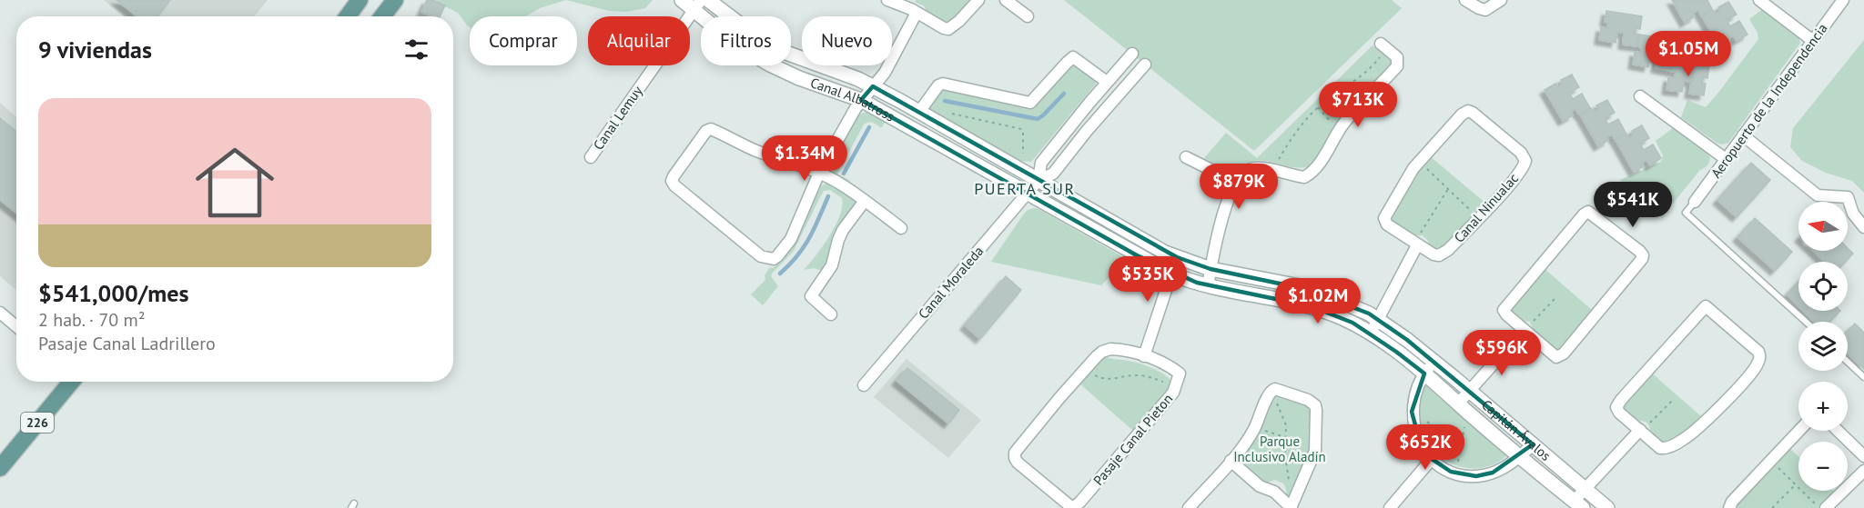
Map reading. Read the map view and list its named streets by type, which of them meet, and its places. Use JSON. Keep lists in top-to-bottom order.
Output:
{
  "streets": {
    "main road": ["226"],
    "street": [
      "Canal Albatross",
      "Aeropuerto de la Independencia",
      "Canal Lemuy",
      "Canal Ninualac",
      "Canal Moraleda",
      "Capitán Ávalos",
      "Pasaje Canal Pieton"
    ]
  },
  "crossings": [
    ["Canal Albatross", "Canal Lemuy"],
    ["Canal Albatross", "Canal Moraleda"],
    ["Canal Albatross", "Capitán Ávalos"],
    ["Canal Moraleda", "Capitán Ávalos"]
  ],
  "districts": ["PUERTA SUR"],
  "parks": ["Parque Inclusivo Aladín"],
  "north": "left",
  "page": {
    "chip": [
      "Comprar",
      "Alquilar",
      "Filtros",
      "Nuevo"
    ],
    "heading": "9 viviendas",
    "price": [
      "$1.05M",
      "$713K",
      "$1.34M",
      "$879K",
      "$541K",
      "$535K",
      "$1.02M",
      "$596K",
      "$652K"
    ],
    "list": [
      {
        "name": "$541,000/mes",
        "note": "2 hab. · 70 m² · Pasaje Canal Ladrillero"
      }
    ],
    "map_buttons": ["+", "−"]
  }
}
